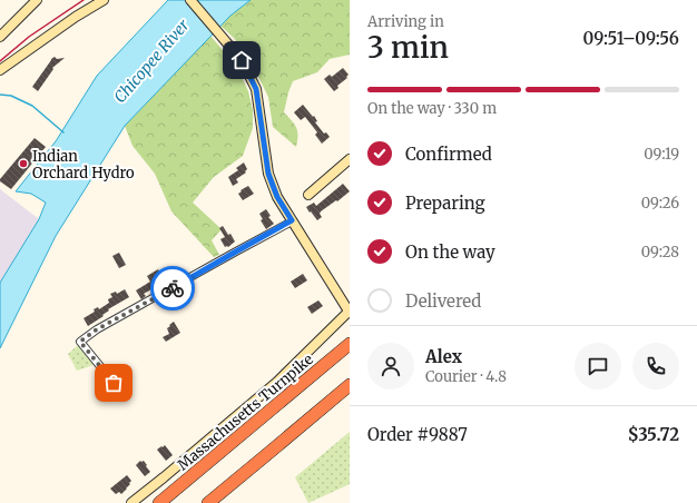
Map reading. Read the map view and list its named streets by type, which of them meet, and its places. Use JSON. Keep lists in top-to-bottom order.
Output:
{
  "streets": {
    "highway": ["Massachusetts Turnpike"]
  },
  "water": ["Chicopee River"],
  "places": ["Indian Orchard Hydro"],
  "page": {
    "heading": ["3 min", "Arriving in", "09:51–09:56"],
    "panel": [
      "Alex",
      "Courier · 4.8",
      "Order #9887",
      "$35.72"
    ],
    "bar": "On the way · 330 m",
    "list": [
      ["Confirmed", "09:19"],
      ["Preparing", "09:26"],
      ["On the way", "09:28"],
      "Delivered"
    ]
  }
}
